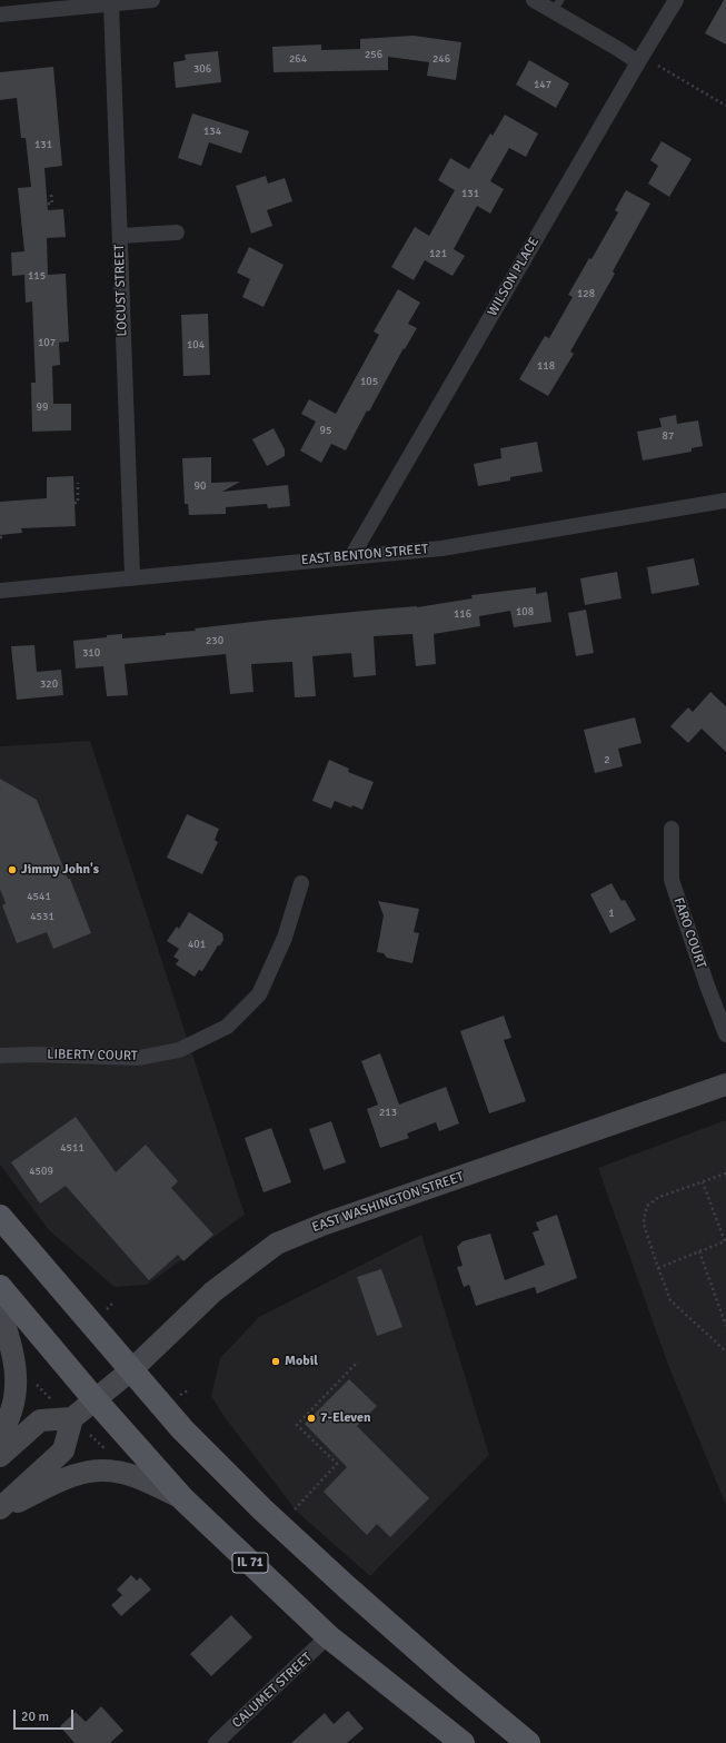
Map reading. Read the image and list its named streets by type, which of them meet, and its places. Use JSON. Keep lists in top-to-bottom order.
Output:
{
  "streets": {
    "main road": ["IL 71"],
    "street": [
      "WILSON PLACE",
      "LOCUST STREET",
      "EAST BENTON STREET",
      "FARO COURT",
      "LIBERTY COURT",
      "EAST WASHINGTON STREET",
      "CALUMET STREET"
    ]
  },
  "crossings": [
    ["WILSON PLACE", "EAST BENTON STREET"],
    ["LOCUST STREET", "EAST BENTON STREET"],
    ["EAST WASHINGTON STREET", "IL 71"],
    ["IL 71", "CALUMET STREET"]
  ],
  "places": ["Jimmy John's", "Mobil", "7-Eleven"],
  "house_numbers": [
    "256",
    "264",
    "246",
    "306",
    "147",
    "134",
    "131",
    "131",
    "121",
    "115",
    "128",
    "107",
    "104",
    "118",
    "105",
    "99",
    "95",
    "87",
    "90",
    "108",
    "116",
    "230",
    "310",
    "320",
    "2",
    "4541",
    "1",
    "4531",
    "401",
    "213",
    "4511",
    "4509"
  ],
  "scale_bar": "20 m"
}
